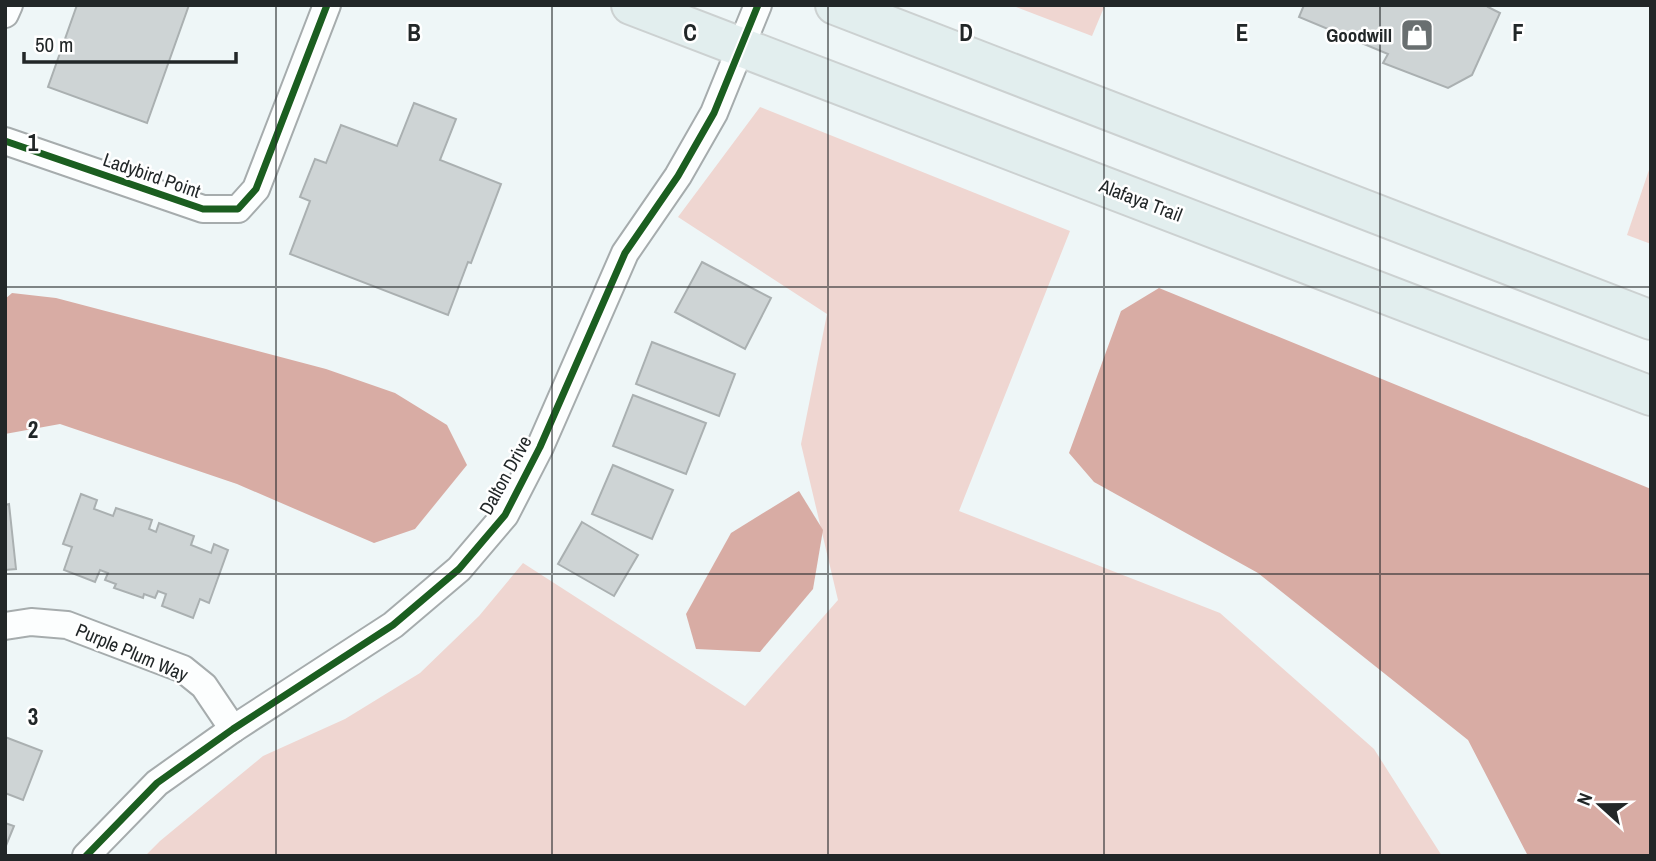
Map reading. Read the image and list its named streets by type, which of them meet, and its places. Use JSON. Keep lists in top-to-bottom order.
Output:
{
  "streets": {
    "main road": ["Alafaya Trail"],
    "street": ["Ladybird Point", "Dalton Drive", "Purple Plum Way"]
  },
  "crossings": [
    ["Alafaya Trail", "Dalton Drive"],
    ["Dalton Drive", "Purple Plum Way"]
  ],
  "places": {
    "shop": ["Goodwill"]
  },
  "scale_bar": "50 m",
  "north": "left",
  "grid": {
    "columns": [
      "B",
      "C",
      "D",
      "E",
      "F"
    ],
    "rows": ["1", "2", "3"]
  }
}
